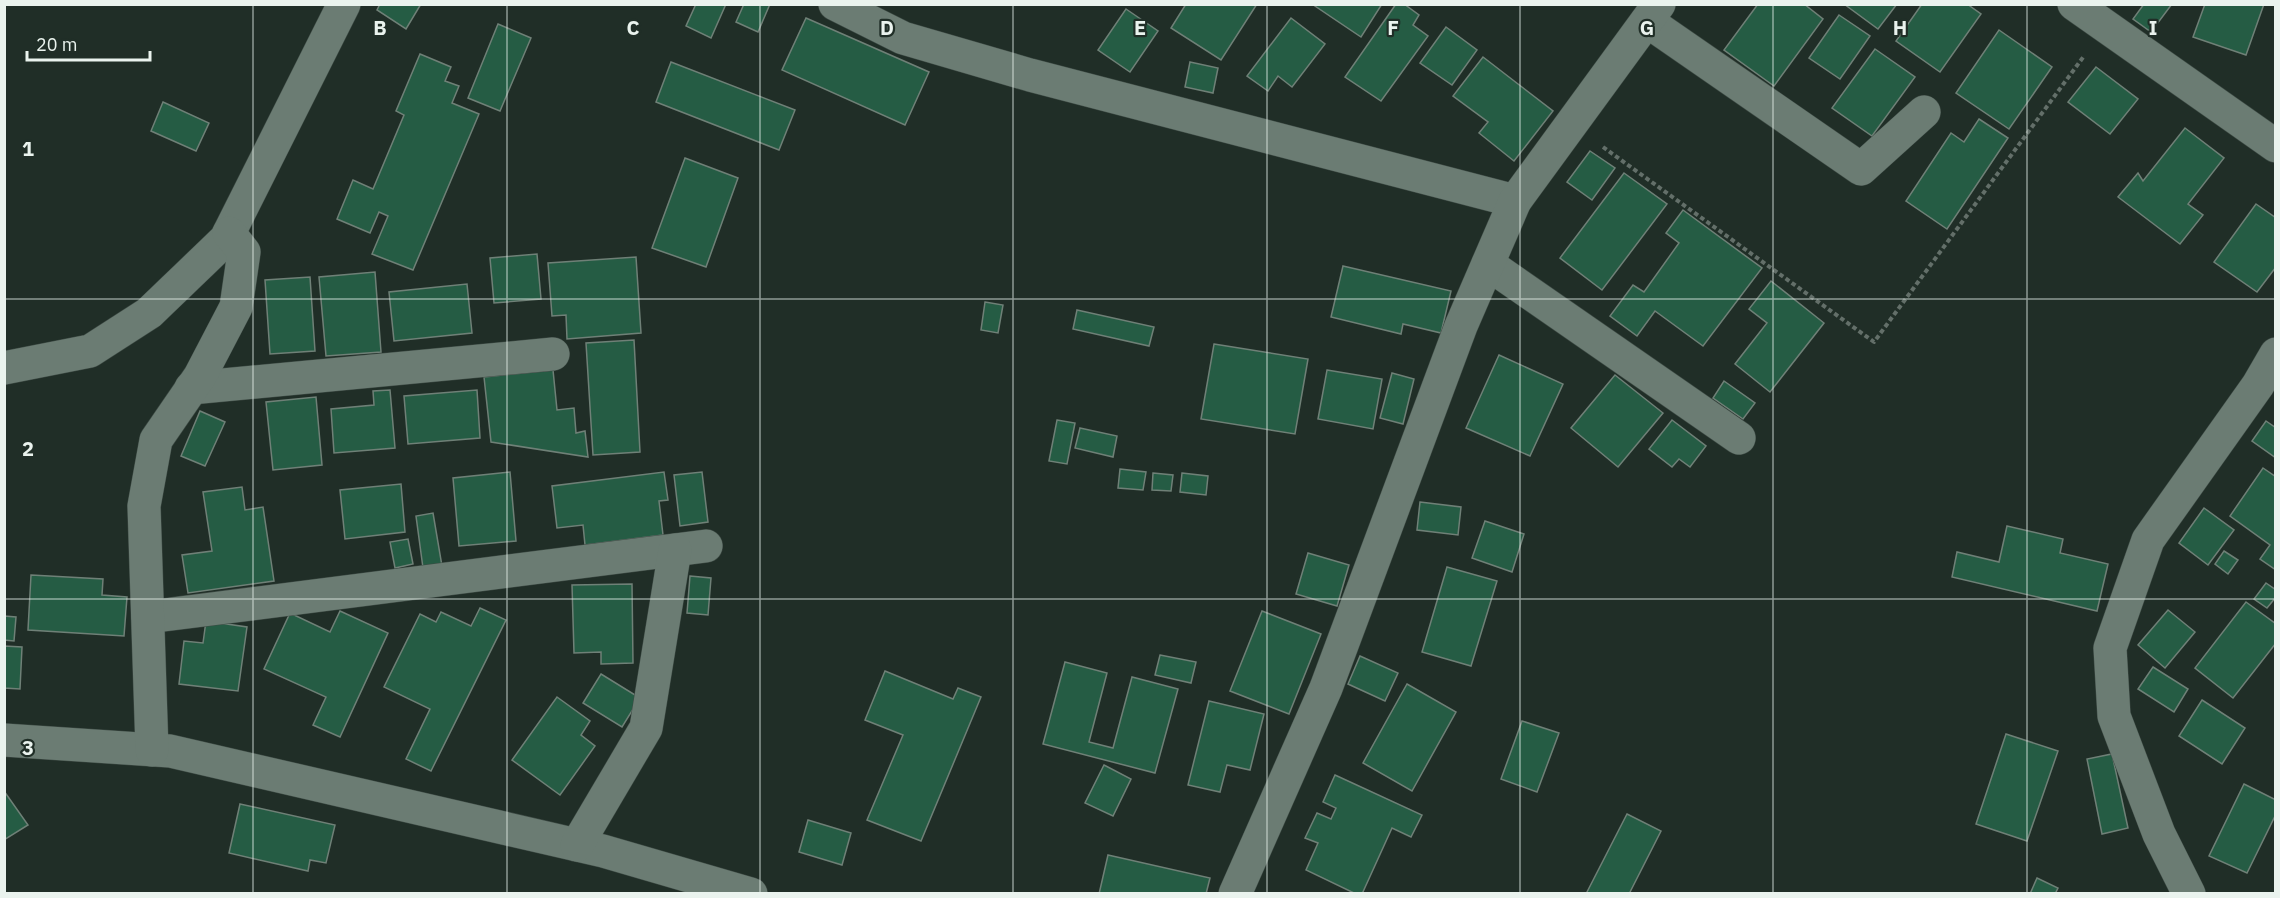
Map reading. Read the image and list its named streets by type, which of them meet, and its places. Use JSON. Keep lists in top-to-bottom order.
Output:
{
  "scale_bar": "20 m",
  "grid": {
    "columns": [
      "B",
      "C",
      "D",
      "E",
      "F",
      "G",
      "H",
      "I"
    ],
    "rows": ["1", "2", "3"]
  }
}
